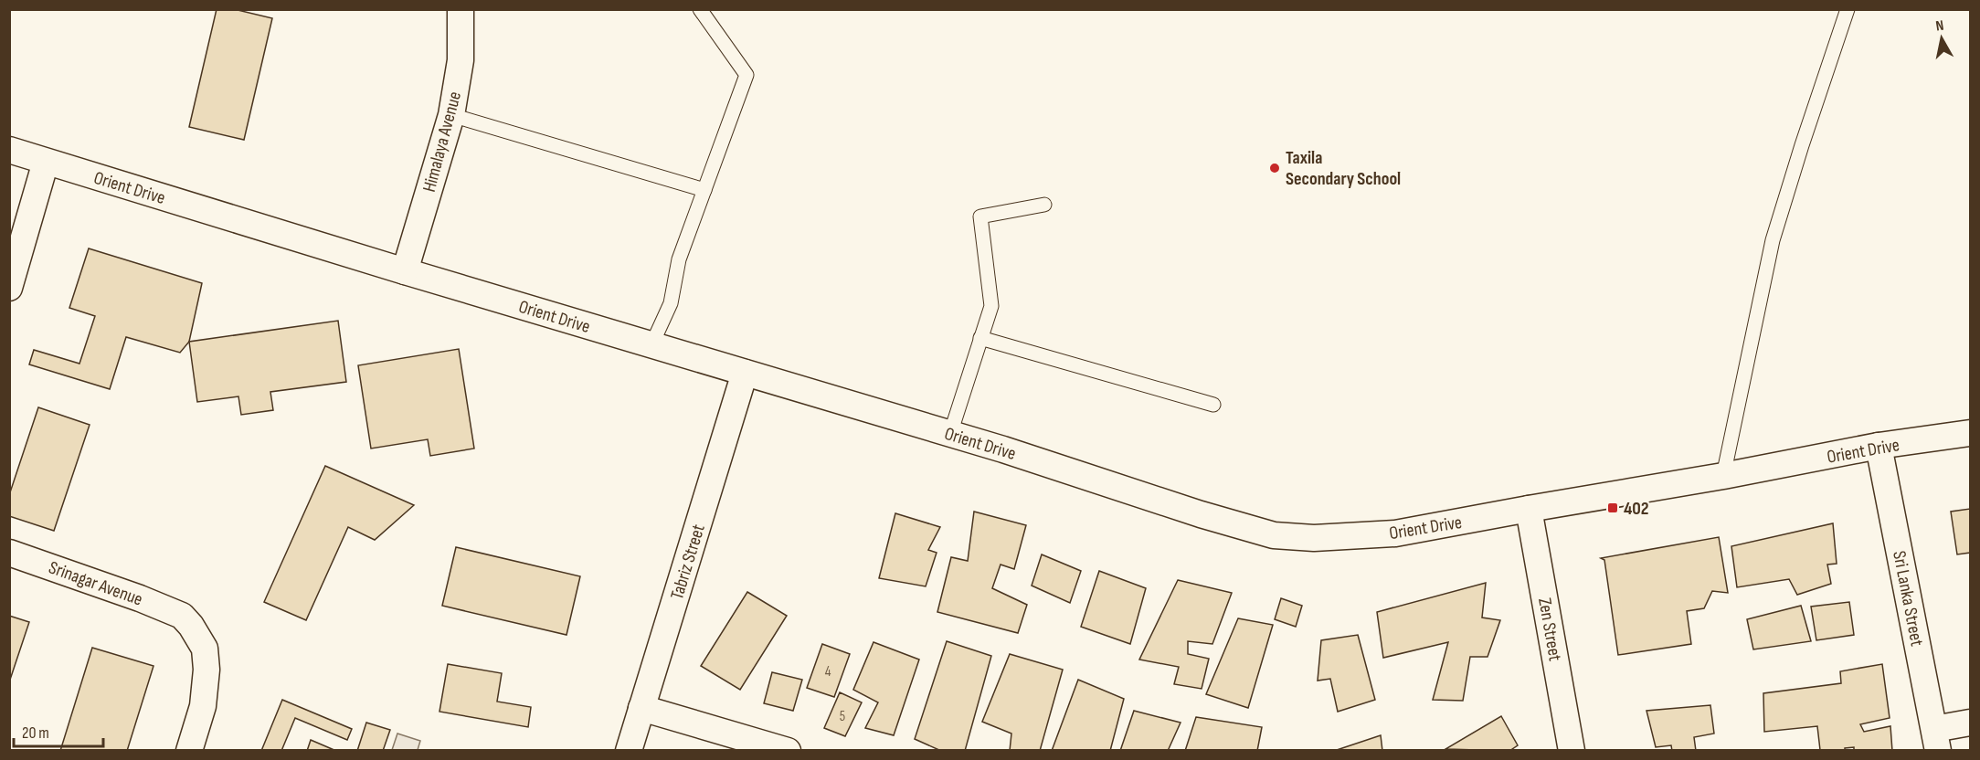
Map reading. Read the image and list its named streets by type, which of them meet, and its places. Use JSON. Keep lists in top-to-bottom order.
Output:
{
  "streets": {
    "street": [
      "Himalaya Avenue",
      "Orient Drive",
      "Tabriz Street",
      "Srinagar Avenue",
      "Sri Lanka Street",
      "Zen Street"
    ]
  },
  "crossings": [
    ["Himalaya Avenue", "Orient Drive"],
    ["Orient Drive", "Tabriz Street"],
    ["Orient Drive", "Sri Lanka Street"],
    ["Orient Drive", "Zen Street"]
  ],
  "places": {
    "other": ["Taxila Secondary School"],
    "transit": ["402"]
  },
  "house_numbers": ["4", "5"],
  "scale_bar": "20 m",
  "north": "top"
}
